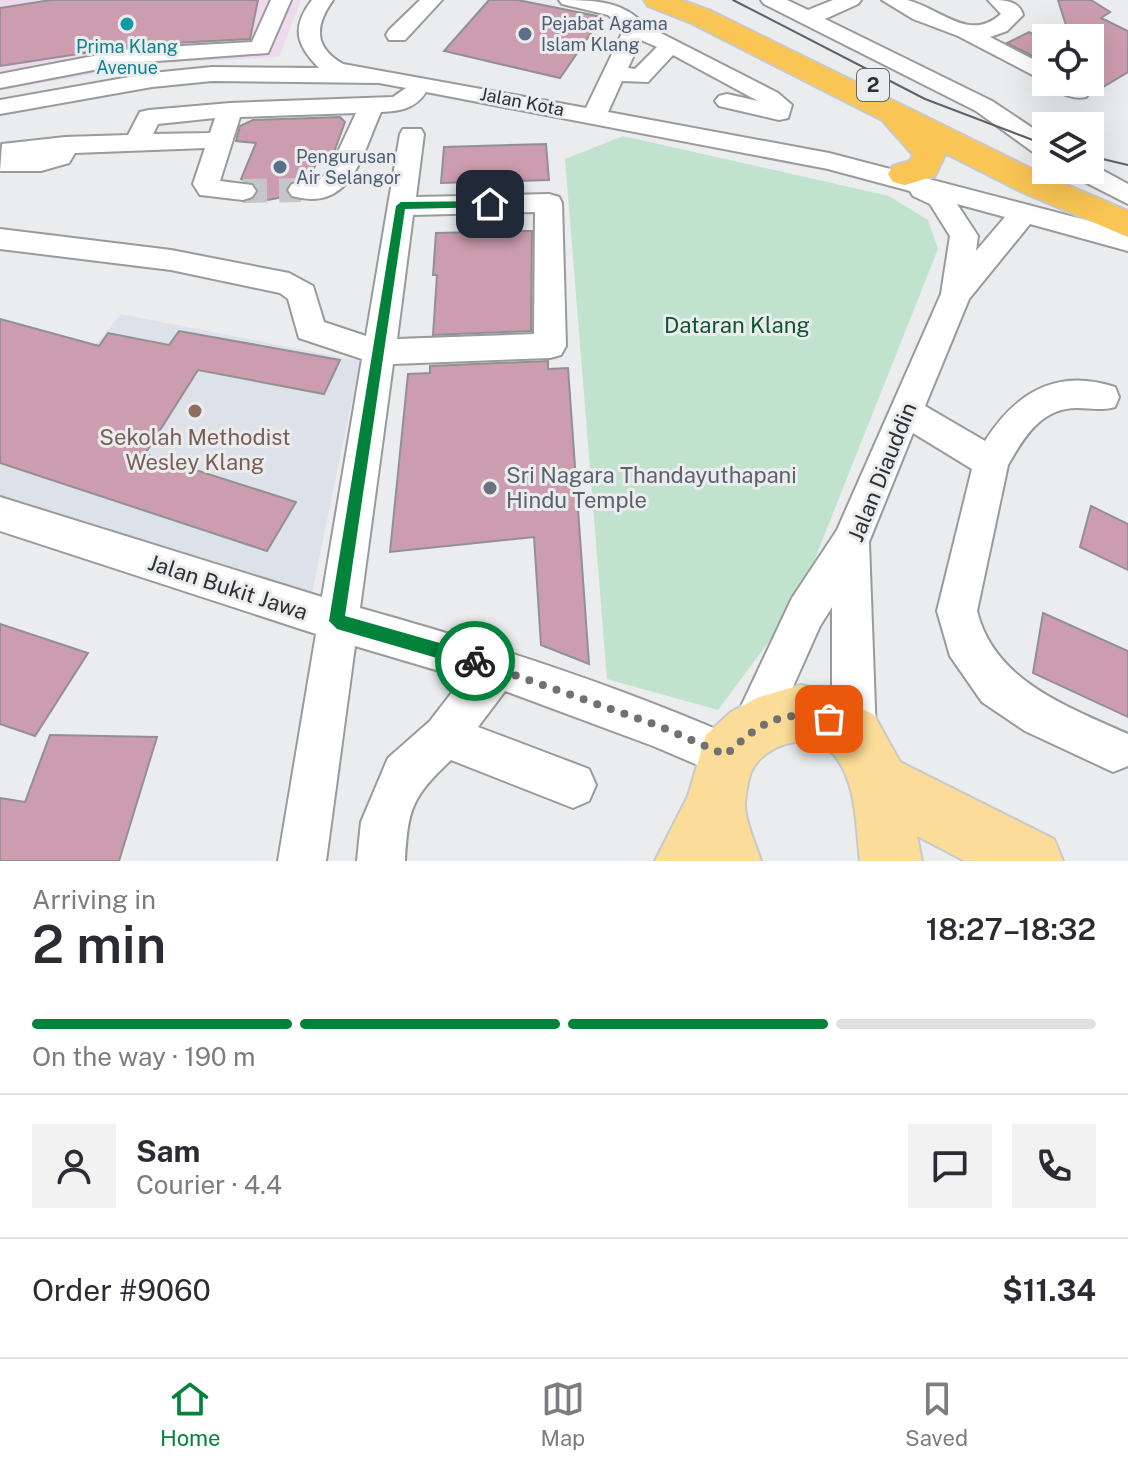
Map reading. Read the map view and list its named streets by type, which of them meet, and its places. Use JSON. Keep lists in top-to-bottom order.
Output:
{
  "streets": {
    "highway": ["2"],
    "street": ["Jalan Kota", "Jalan Diauddin", "Jalan Bukit Jawa"]
  },
  "crossings": [
    ["Jalan Kota", "Jalan Diauddin"]
  ],
  "parks": ["Dataran Klang"],
  "places": [
    "Prima Klang Avenue",
    "Pejabat Agama Islam Klang",
    "Pengurusan Air Selangor",
    "Sekolah Methodist Wesley Klang",
    "Sri Nagara Thandayuthapani Hindu Temple"
  ],
  "page": {
    "heading": ["2 min", "Arriving in", "18:27–18:32"],
    "panel": [
      "Sam",
      "Courier · 4.4",
      "Order #9060",
      "$11.34"
    ],
    "bar": "On the way · 190 m",
    "tabs": ["Home", "Map", "Saved"]
  }
}
